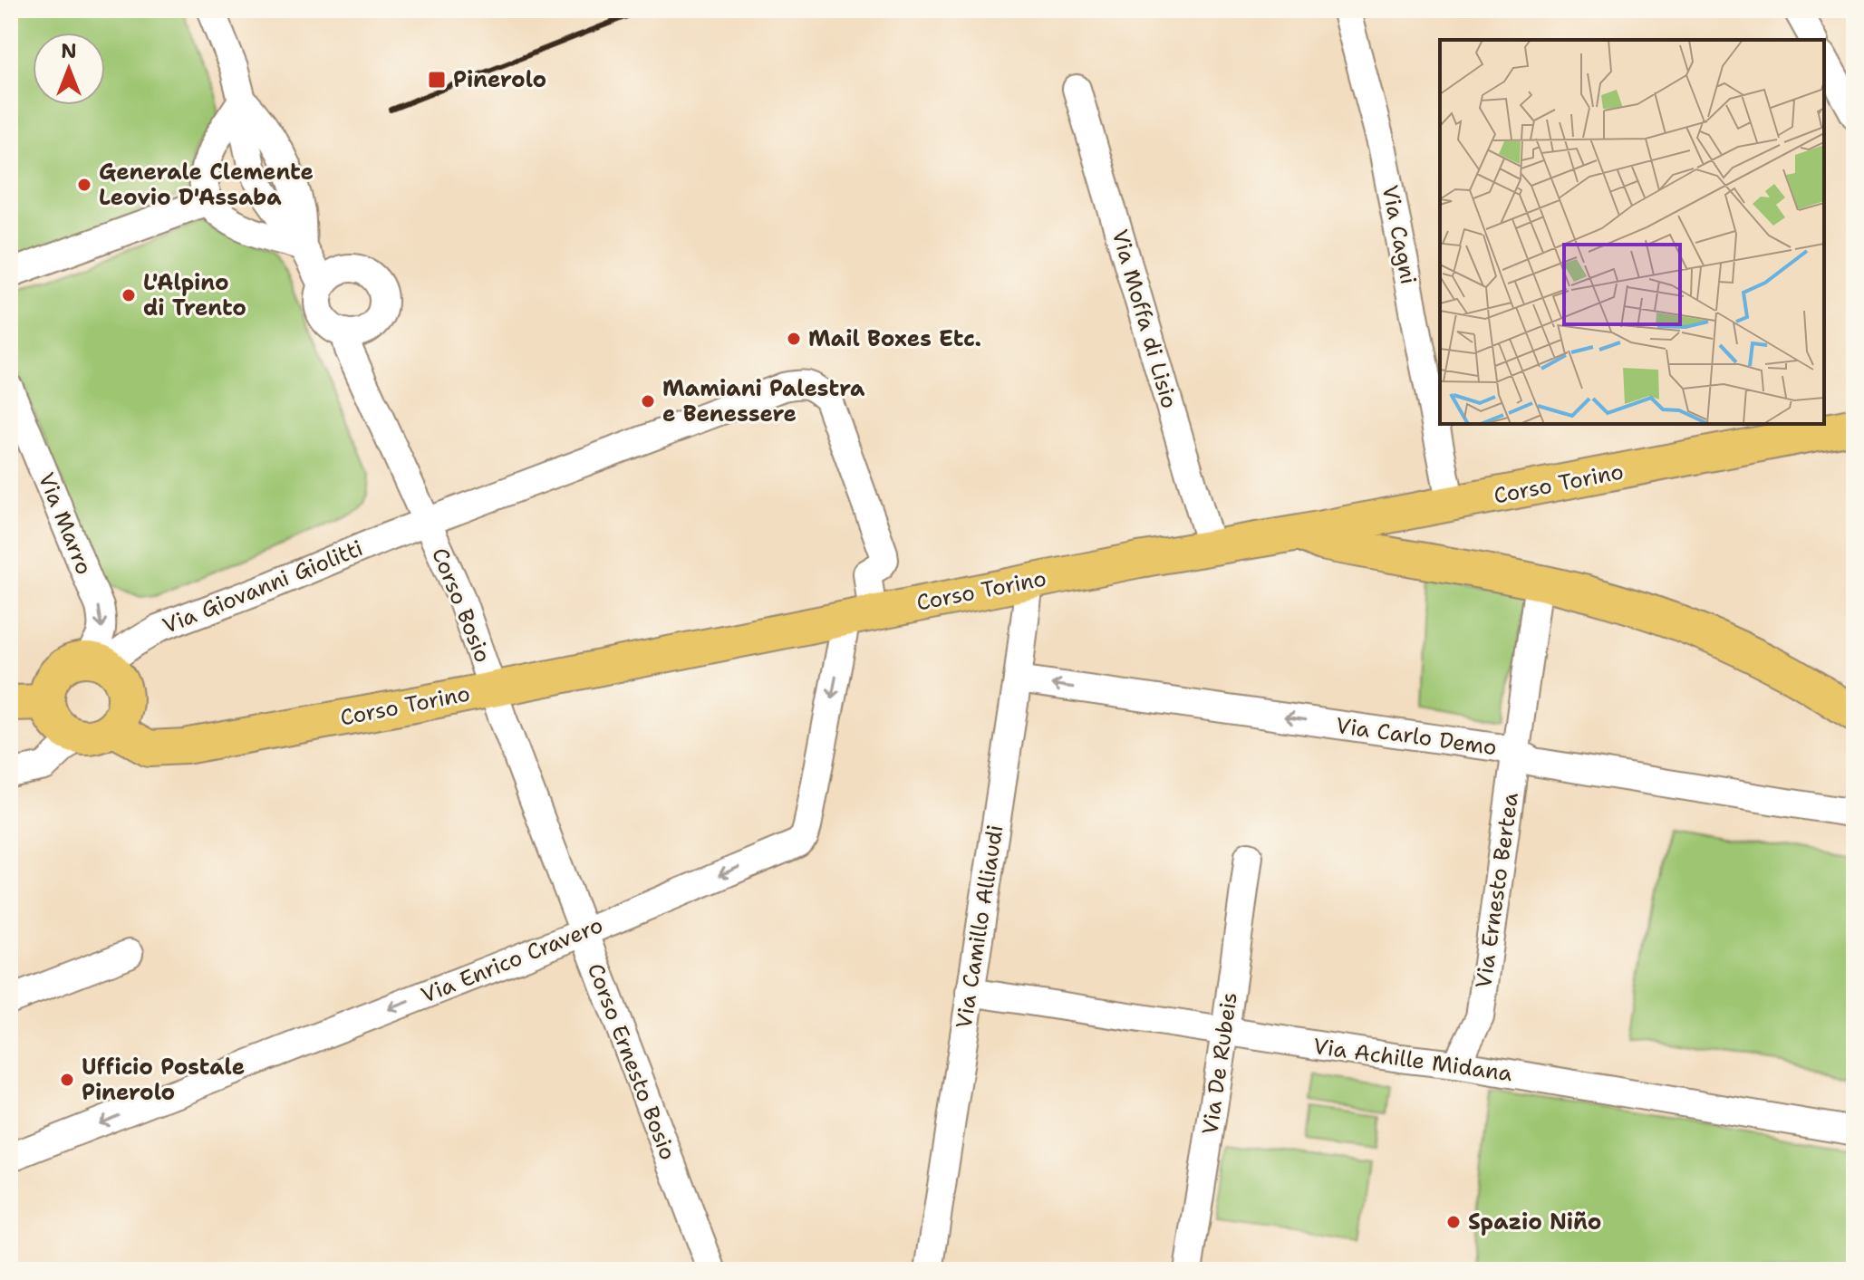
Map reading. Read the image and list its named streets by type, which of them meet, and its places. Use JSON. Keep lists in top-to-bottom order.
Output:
{
  "streets": {
    "main road": ["Corso Torino"],
    "street": [
      "Via Cagni",
      "Via Moffa di Lisio",
      "Via Marro",
      "Via Giovanni Giolitti",
      "Corso Bosio",
      "Via Carlo Demo",
      "Via Ernesto Bertea",
      "Via Camillo Alliaudi",
      "Via Enrico Cravero",
      "Via Achille Midana",
      "Corso Ernesto Bosio",
      "Via De Rubeis"
    ]
  },
  "crossings": [
    ["Via Cagni", "Corso Torino"],
    ["Via Moffa di Lisio", "Corso Torino"],
    ["Corso Torino", "Via Marro"],
    ["Corso Torino", "Via Giovanni Giolitti"],
    ["Corso Torino", "Corso Bosio"],
    ["Corso Torino", "Via Camillo Alliaudi"],
    ["Corso Torino", "Via Enrico Cravero"],
    ["Corso Torino", "Corso Ernesto Bosio"],
    ["Via Marro", "Via Giovanni Giolitti"],
    ["Via Giovanni Giolitti", "Corso Bosio"],
    ["Via Giovanni Giolitti", "Via Enrico Cravero"],
    ["Corso Bosio", "Corso Ernesto Bosio"],
    ["Via Carlo Demo", "Via Ernesto Bertea"],
    ["Via Carlo Demo", "Via Camillo Alliaudi"],
    ["Via Ernesto Bertea", "Via Achille Midana"],
    ["Via Camillo Alliaudi", "Via Achille Midana"],
    ["Via Enrico Cravero", "Corso Ernesto Bosio"],
    ["Via Achille Midana", "Via De Rubeis"]
  ],
  "one_way": ["Via Marro", "Via Carlo Demo", "Via Enrico Cravero"],
  "places": {
    "transit": ["Pinerolo"],
    "other": [
      "Generale Clemente Leovio D'Assaba",
      "L'Alpino di Trento",
      "Mail Boxes Etc.",
      "Mamiani Palestra e Benessere",
      "Ufficio Postale Pinerolo",
      "Spazio Niño"
    ]
  },
  "north": "top"
}
